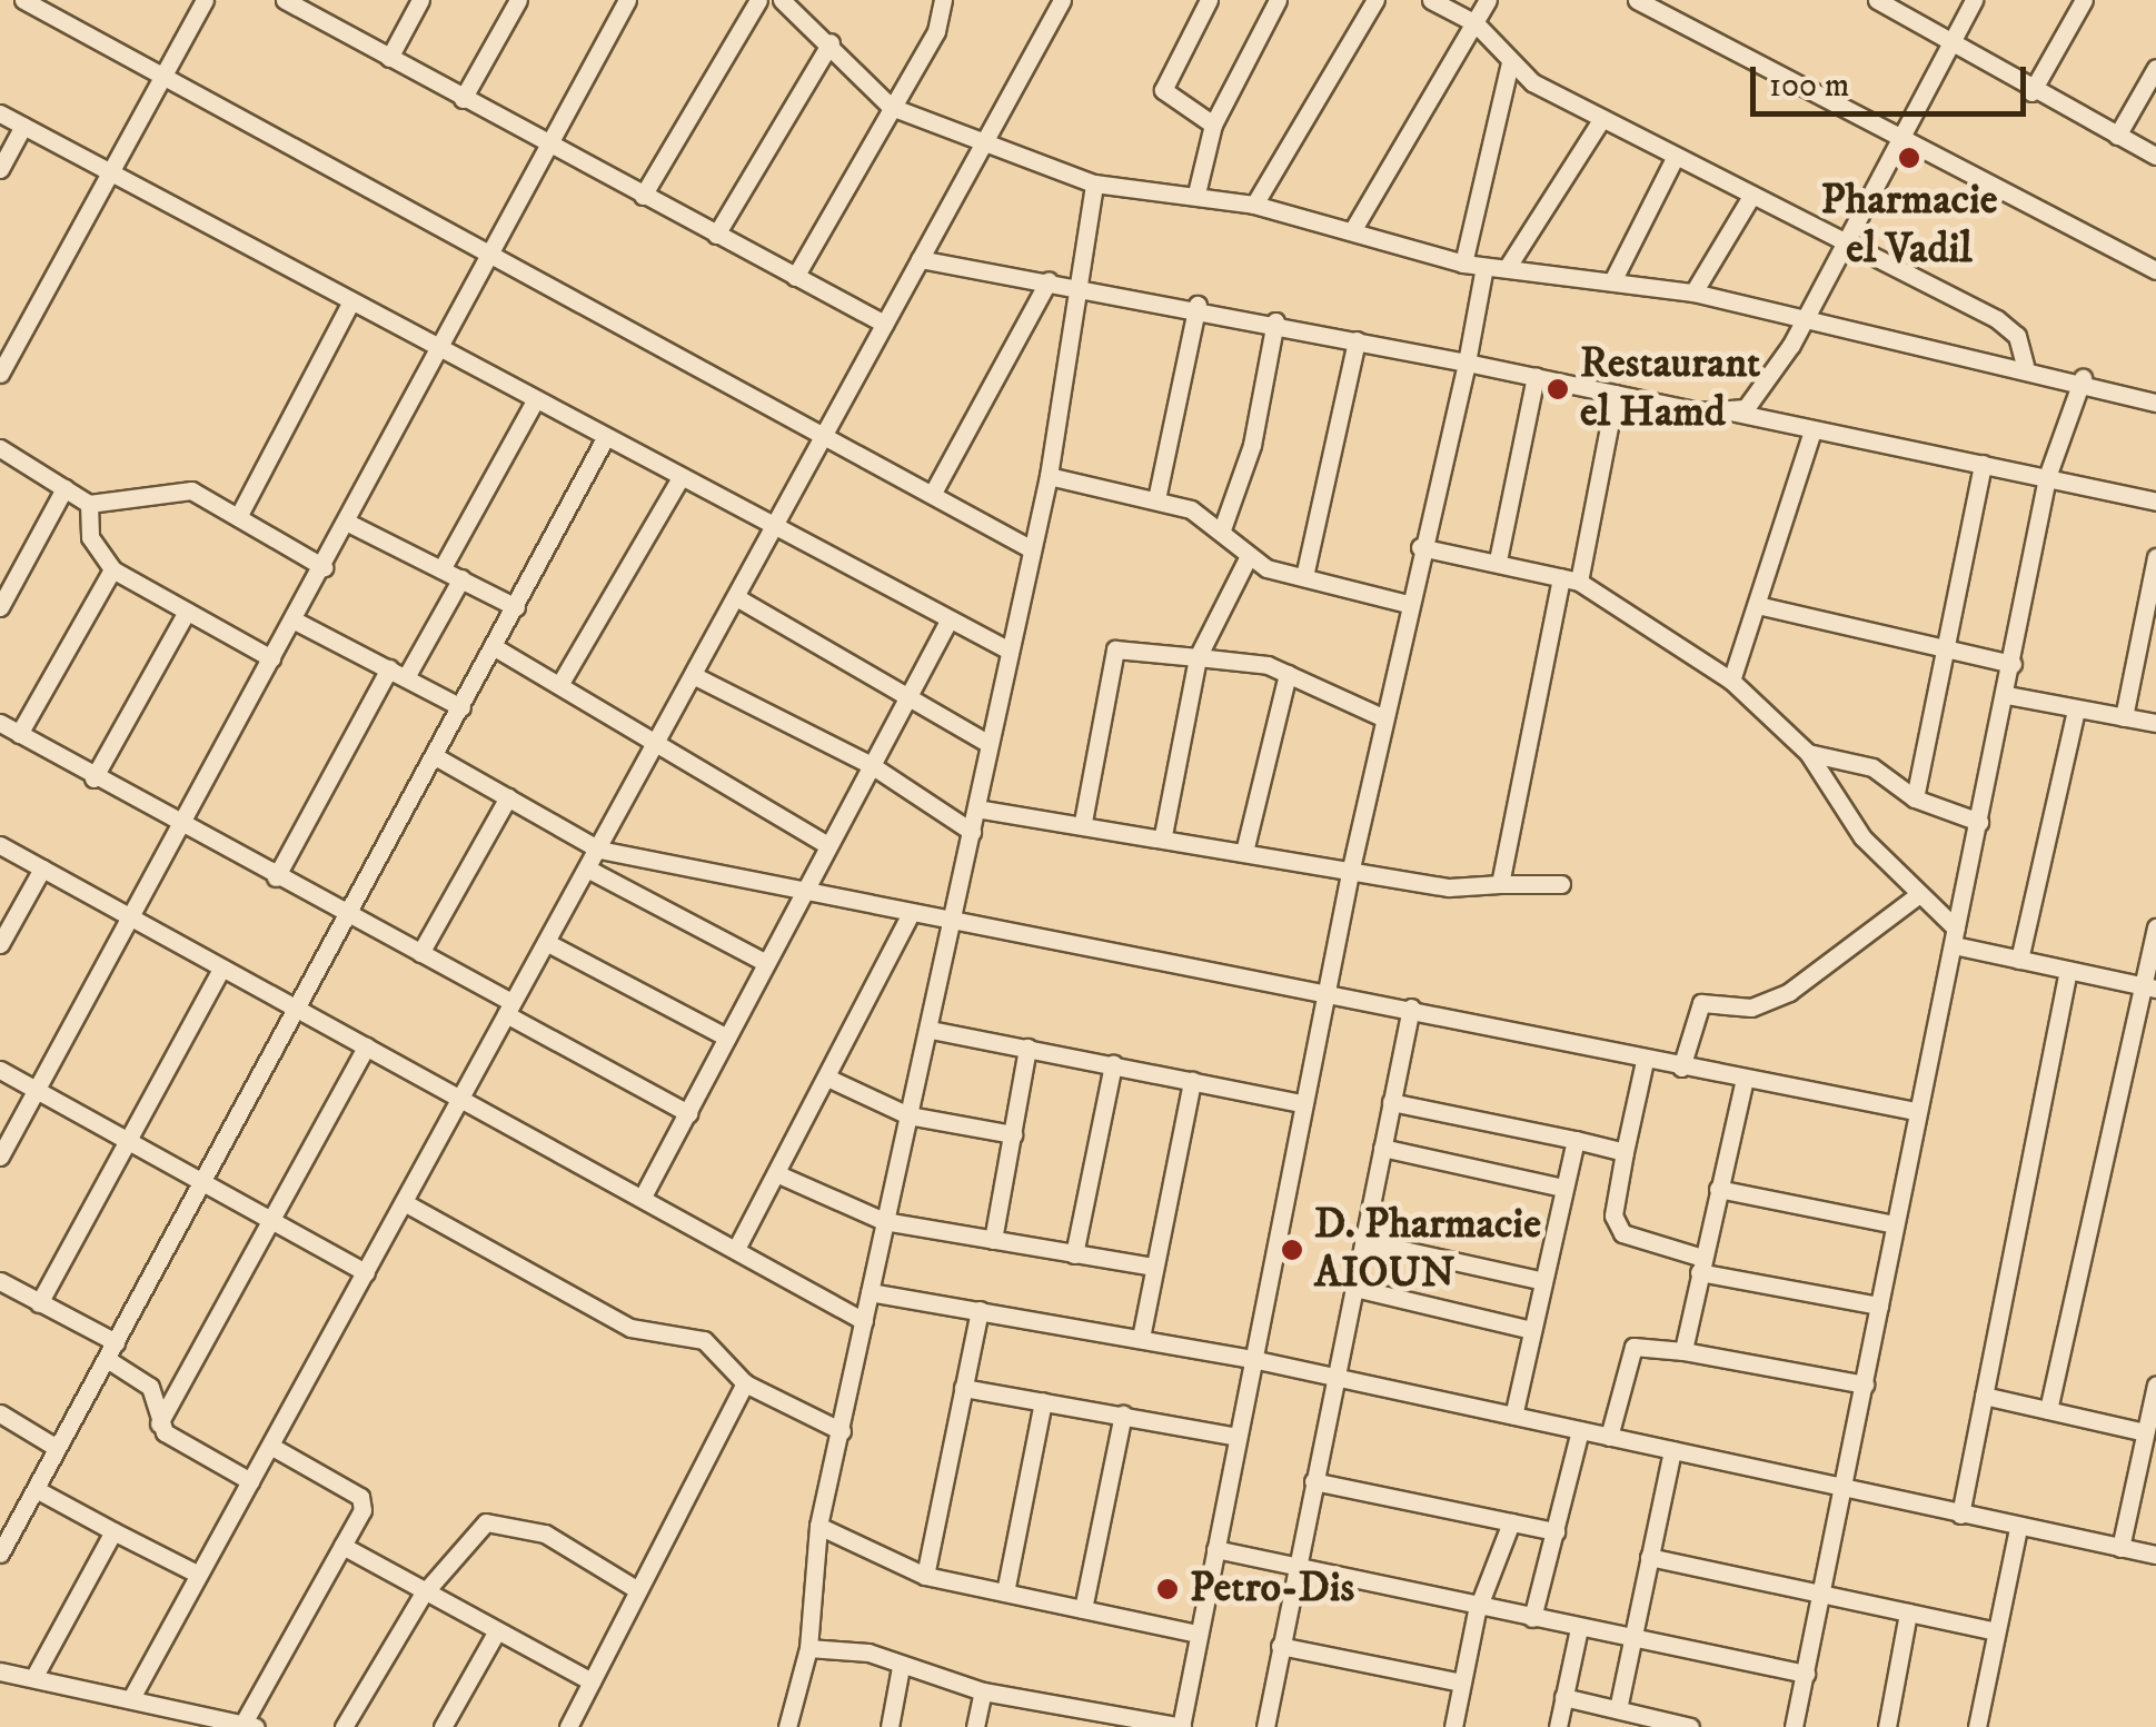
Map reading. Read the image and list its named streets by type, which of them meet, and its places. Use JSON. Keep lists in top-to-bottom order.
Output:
{
  "places": [
    "Pharmacie el Vadil",
    "Restaurant el Hamd",
    "D. Pharmacie AIOUN",
    "Petro-Dis"
  ],
  "scale_bar": "100 m"
}
